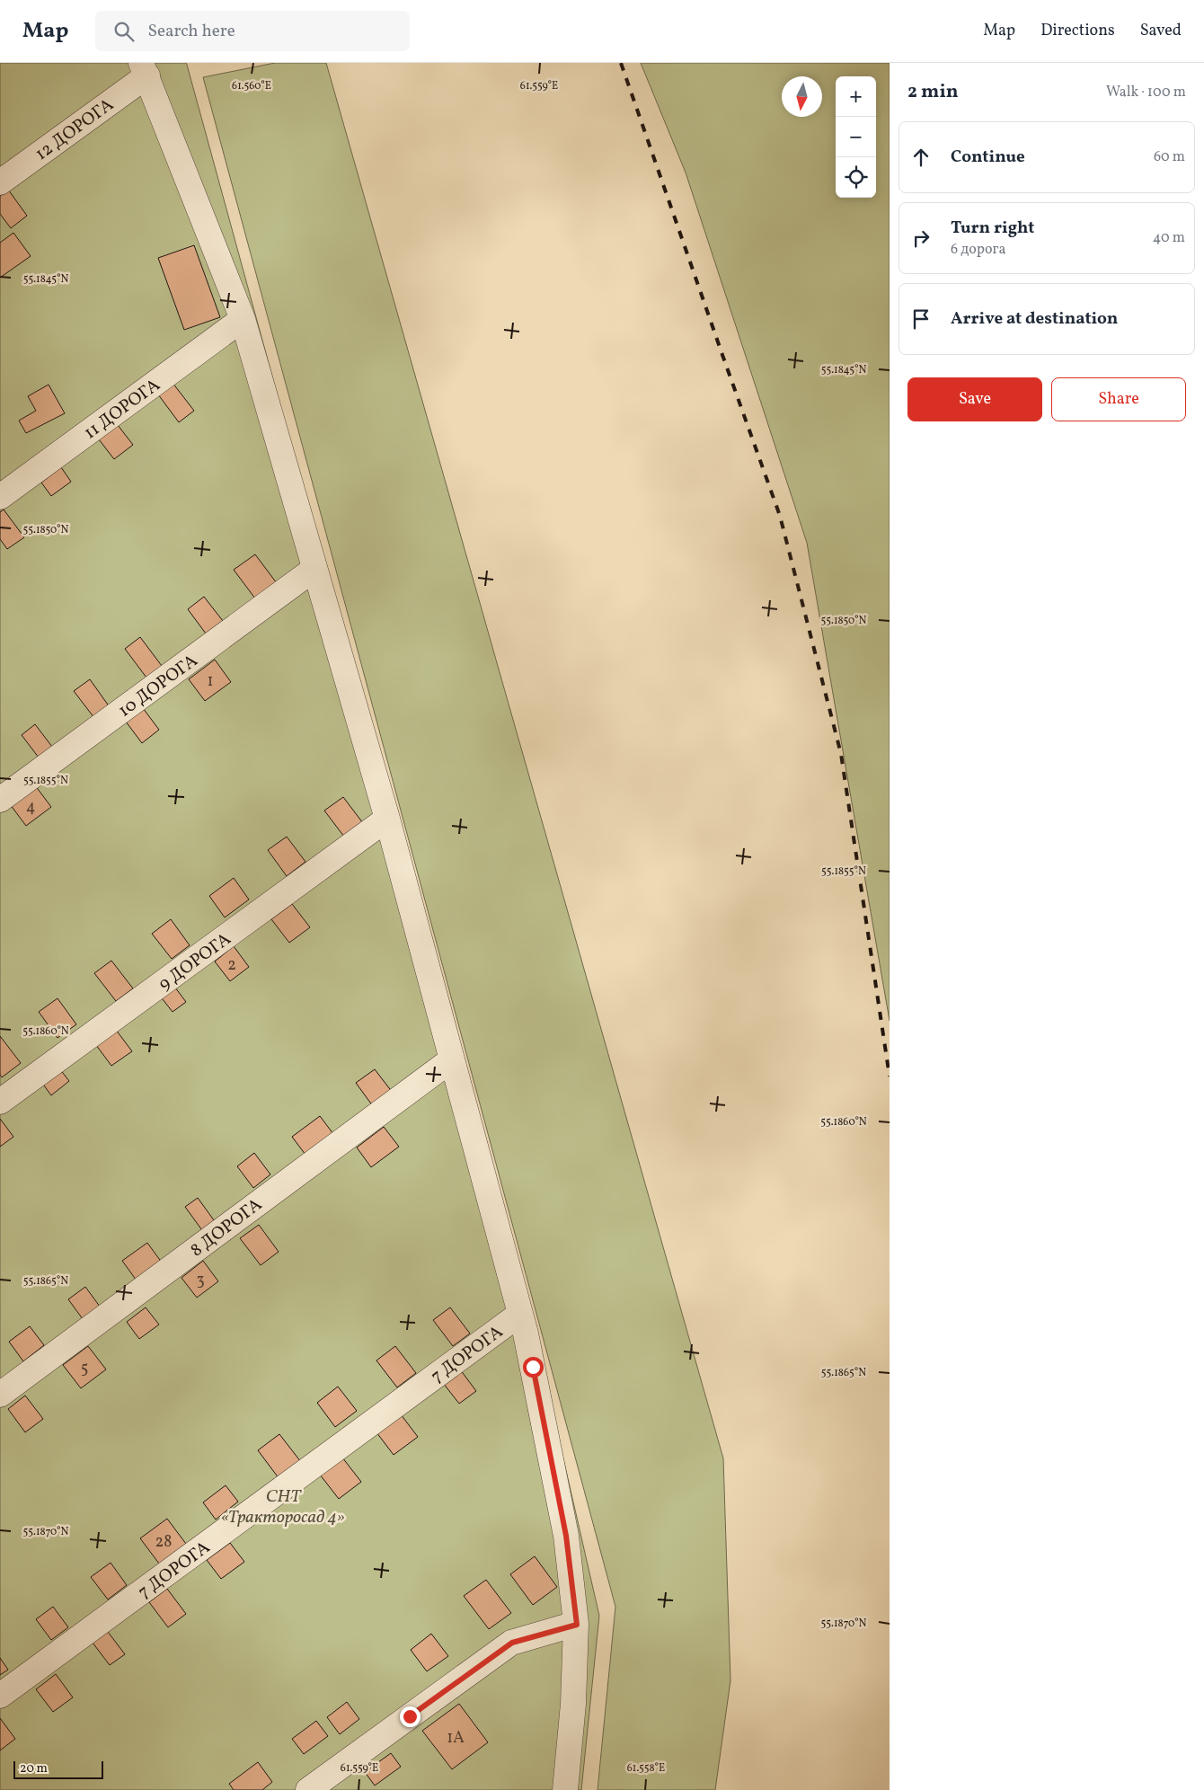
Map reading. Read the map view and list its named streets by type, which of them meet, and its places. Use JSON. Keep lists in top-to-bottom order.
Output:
{
  "streets": {
    "street": [
      "12 ДОРОГА",
      "11 ДОРОГА",
      "10 ДОРОГА",
      "9 ДОРОГА",
      "8 ДОРОГА",
      "7 ДОРОГА"
    ]
  },
  "parks": ["СНТ «Тракторосад 4»"],
  "house_numbers": [
    "1",
    "4",
    "2",
    "3",
    "5",
    "28",
    "1А"
  ],
  "scale_bar": "20 m",
  "north": "bottom",
  "page": {
    "header": "Map",
    "search": "Search here",
    "nav": ["Map", "Directions", "Saved"],
    "heading": ["2 min", "Walk · 100 m"],
    "map_buttons": ["+", "−"],
    "list": [
      ["Continue", "60 m"],
      ["Turn right", "6 дорога", "40 m"],
      "Arrive at destination"
    ],
    "buttons": ["Save", "Share"],
    "scale": "20 m"
  },
  "coordinates": [
    "61.560°E",
    "61.559°E",
    "55.1845°N",
    "55.1850°N",
    "55.1855°N",
    "55.1860°N",
    "55.1865°N",
    "55.1870°N",
    "61.558°E"
  ]
}
